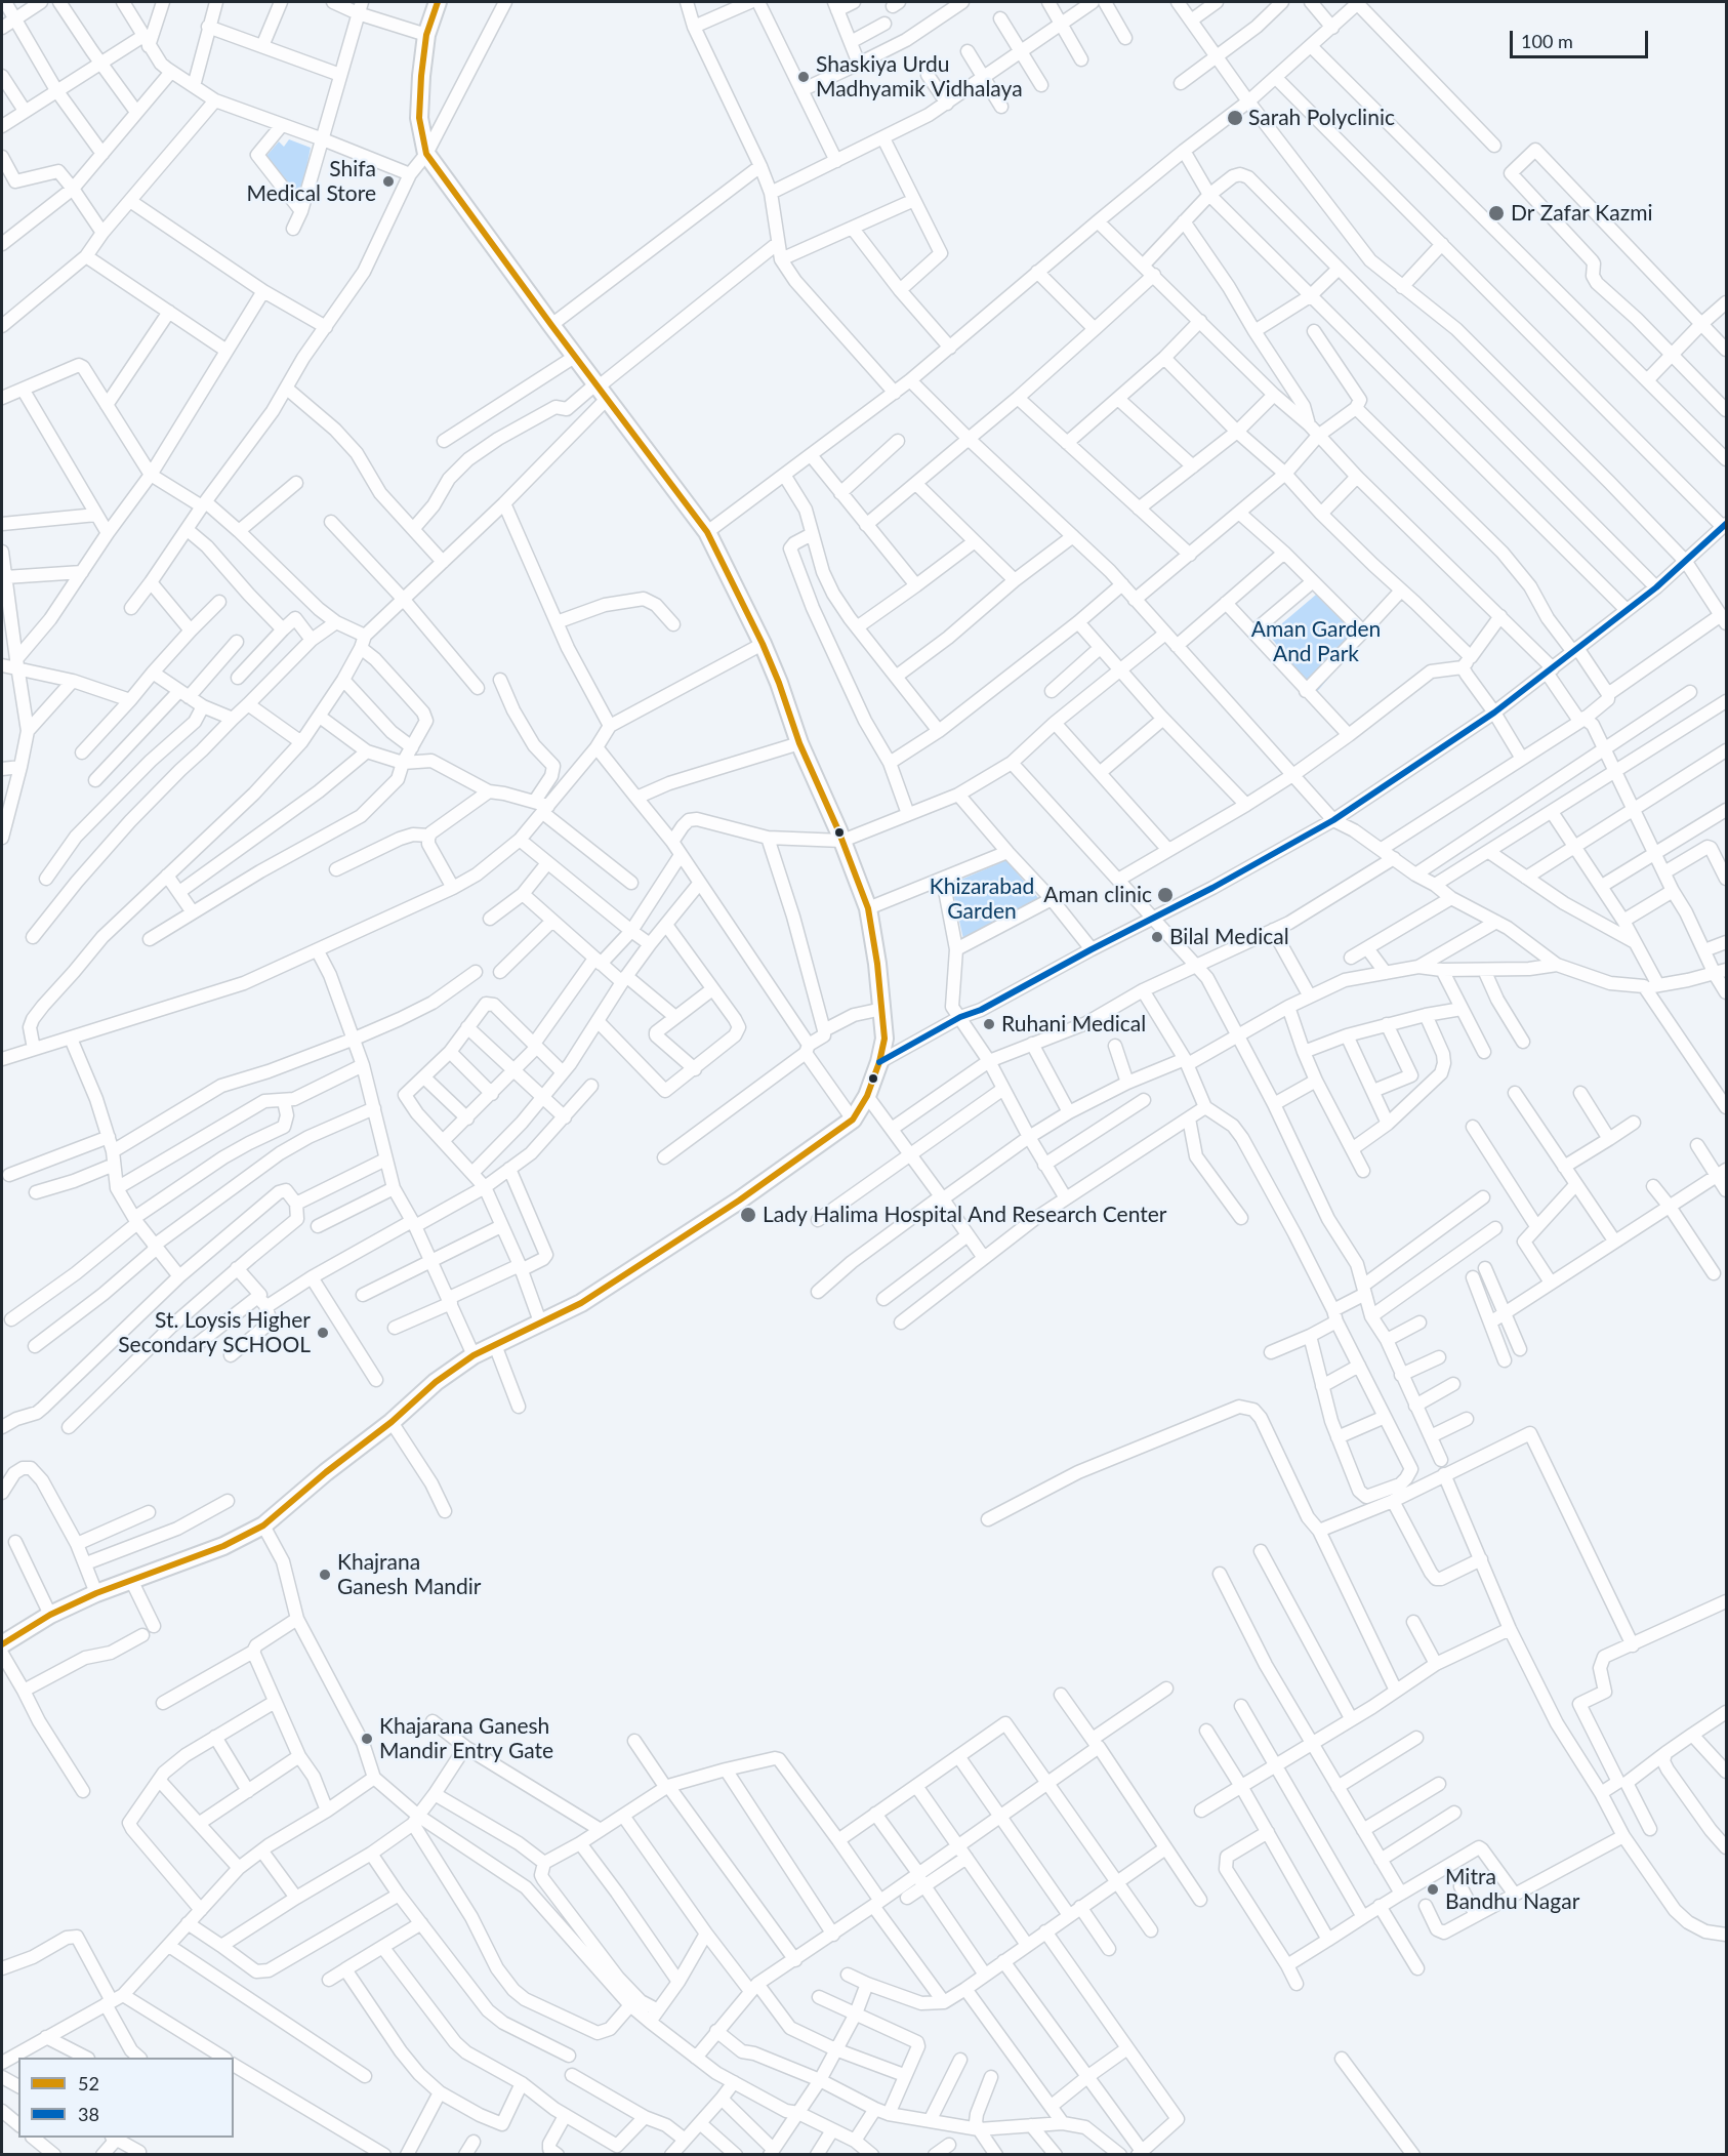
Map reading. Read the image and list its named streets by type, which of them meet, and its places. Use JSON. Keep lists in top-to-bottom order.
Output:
{
  "parks": ["Aman Garden And Park", "Khizarabad Garden"],
  "places": [
    "Shaskiya Urdu Madhyamik Vidhalaya",
    "Sarah Polyclinic",
    "Shifa Medical Store",
    "Dr Zafar Kazmi",
    "Aman clinic",
    "Bilal Medical",
    "Ruhani Medical",
    "Lady Halima Hospital And Research Center",
    "St. Loysis Higher Secondary SCHOOL",
    "Khajrana Ganesh Mandir",
    "Khajarana Ganesh Mandir Entry Gate",
    "Mitra Bandhu Nagar"
  ],
  "lines": ["transit line 52", "transit line 38"],
  "legend": ["52", "38"],
  "scale_bar": "100 m"
}
